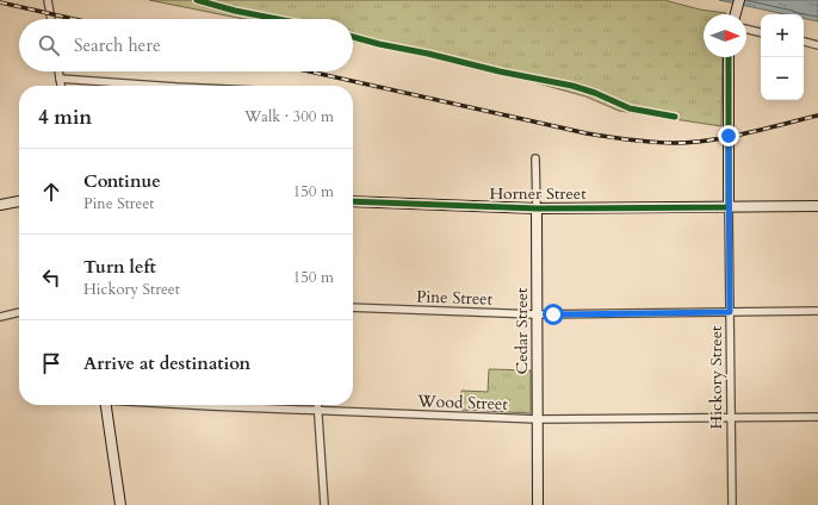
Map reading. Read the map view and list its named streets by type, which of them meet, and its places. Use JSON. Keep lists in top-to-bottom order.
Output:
{
  "streets": {
    "main road": ["Horner Street", "Cedar Street", "Hickory Street"],
    "street": ["Pine Street", "Wood Street"]
  },
  "crossings": [
    ["Horner Street", "Cedar Street"],
    ["Horner Street", "Hickory Street"],
    ["Pine Street", "Cedar Street"],
    ["Pine Street", "Hickory Street"],
    ["Cedar Street", "Wood Street"],
    ["Hickory Street", "Wood Street"]
  ],
  "north": "right",
  "page": {
    "map_buttons": ["+", "−"],
    "search": "Search here",
    "heading": ["4 min", "Walk · 300 m"],
    "list": [
      ["Continue", "Pine Street", "150 m"],
      ["Turn left", "Hickory Street", "150 m"],
      "Arrive at destination"
    ]
  }
}
